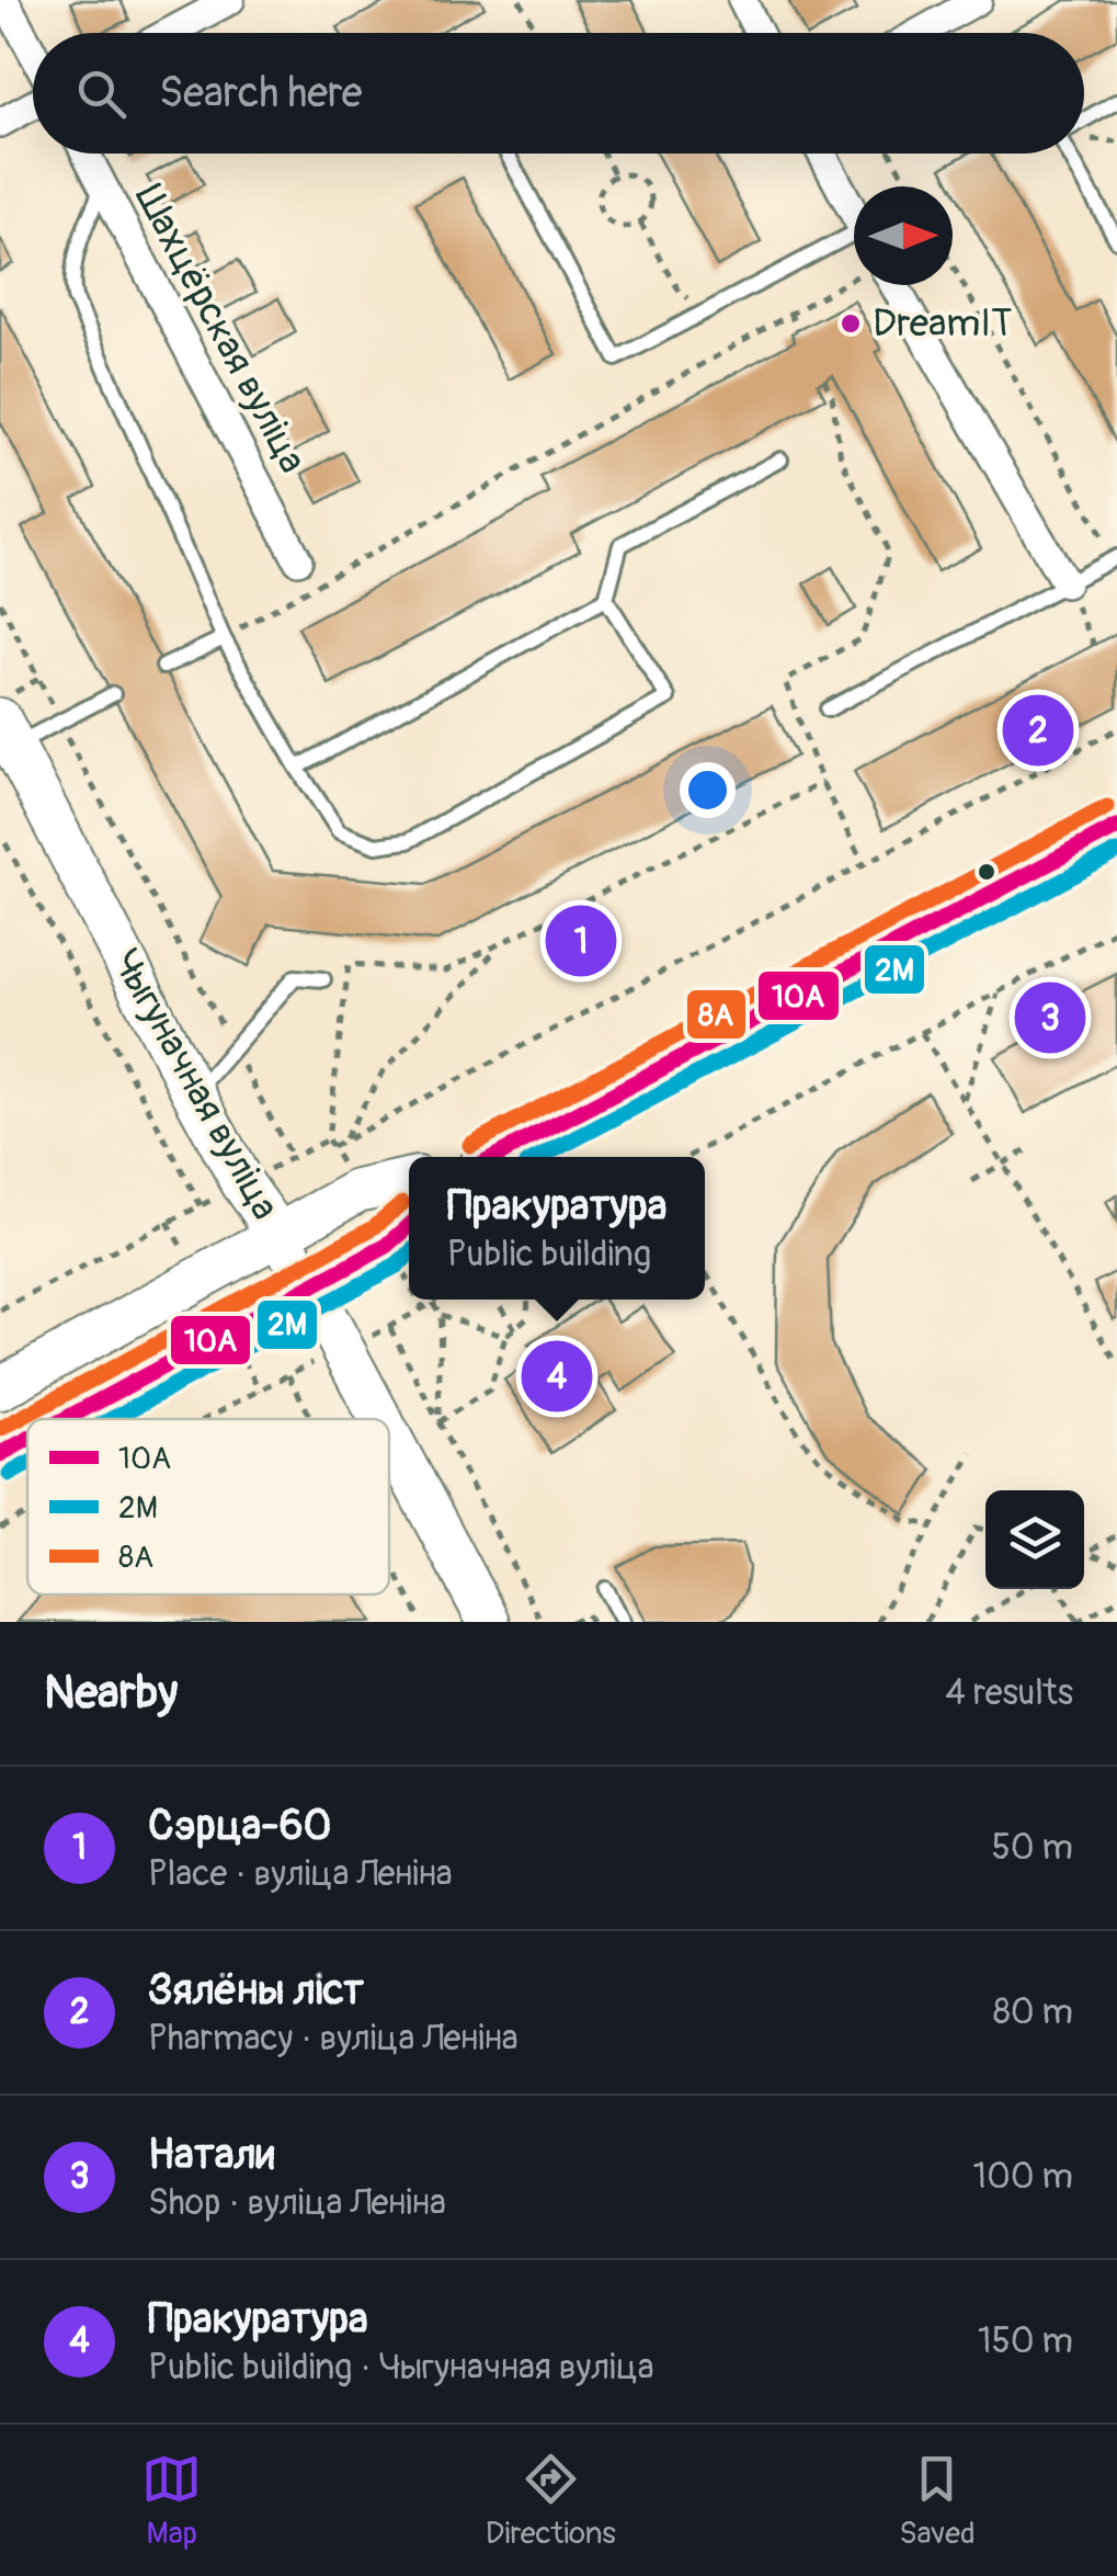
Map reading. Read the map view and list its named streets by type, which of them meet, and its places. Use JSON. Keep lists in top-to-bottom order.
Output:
{
  "streets": {
    "main road": ["Чыгуначная вуліца"],
    "street": ["Шахцёрская вуліца"]
  },
  "places": ["DreamIT"],
  "lines": ["transit line 8А", "transit line 10A", "transit line 2М"],
  "legend": ["10A", "2М", "8А"],
  "north": "right",
  "page": {
    "search": "Search here",
    "pins": [
      "2",
      "1",
      "3",
      "4"
    ],
    "popup": ["Пракуратура", "Public building"],
    "heading": ["Nearby", "4 results"],
    "list": [
      {
        "mark": "1",
        "name": "Сэрца-60",
        "note": "Place · вуліца Леніна",
        "value": "50 m"
      },
      {
        "mark": "2",
        "name": "Зялёны ліст",
        "note": "Pharmacy · вуліца Леніна",
        "value": "80 m"
      },
      {
        "mark": "3",
        "name": "Натали",
        "note": "Shop · вуліца Леніна",
        "value": "100 m"
      },
      {
        "mark": "4",
        "name": "Пракуратура",
        "note": "Public building · Чыгуначная вуліца",
        "value": "150 m"
      }
    ],
    "nav": ["Map", "Directions", "Saved"]
  }
}
